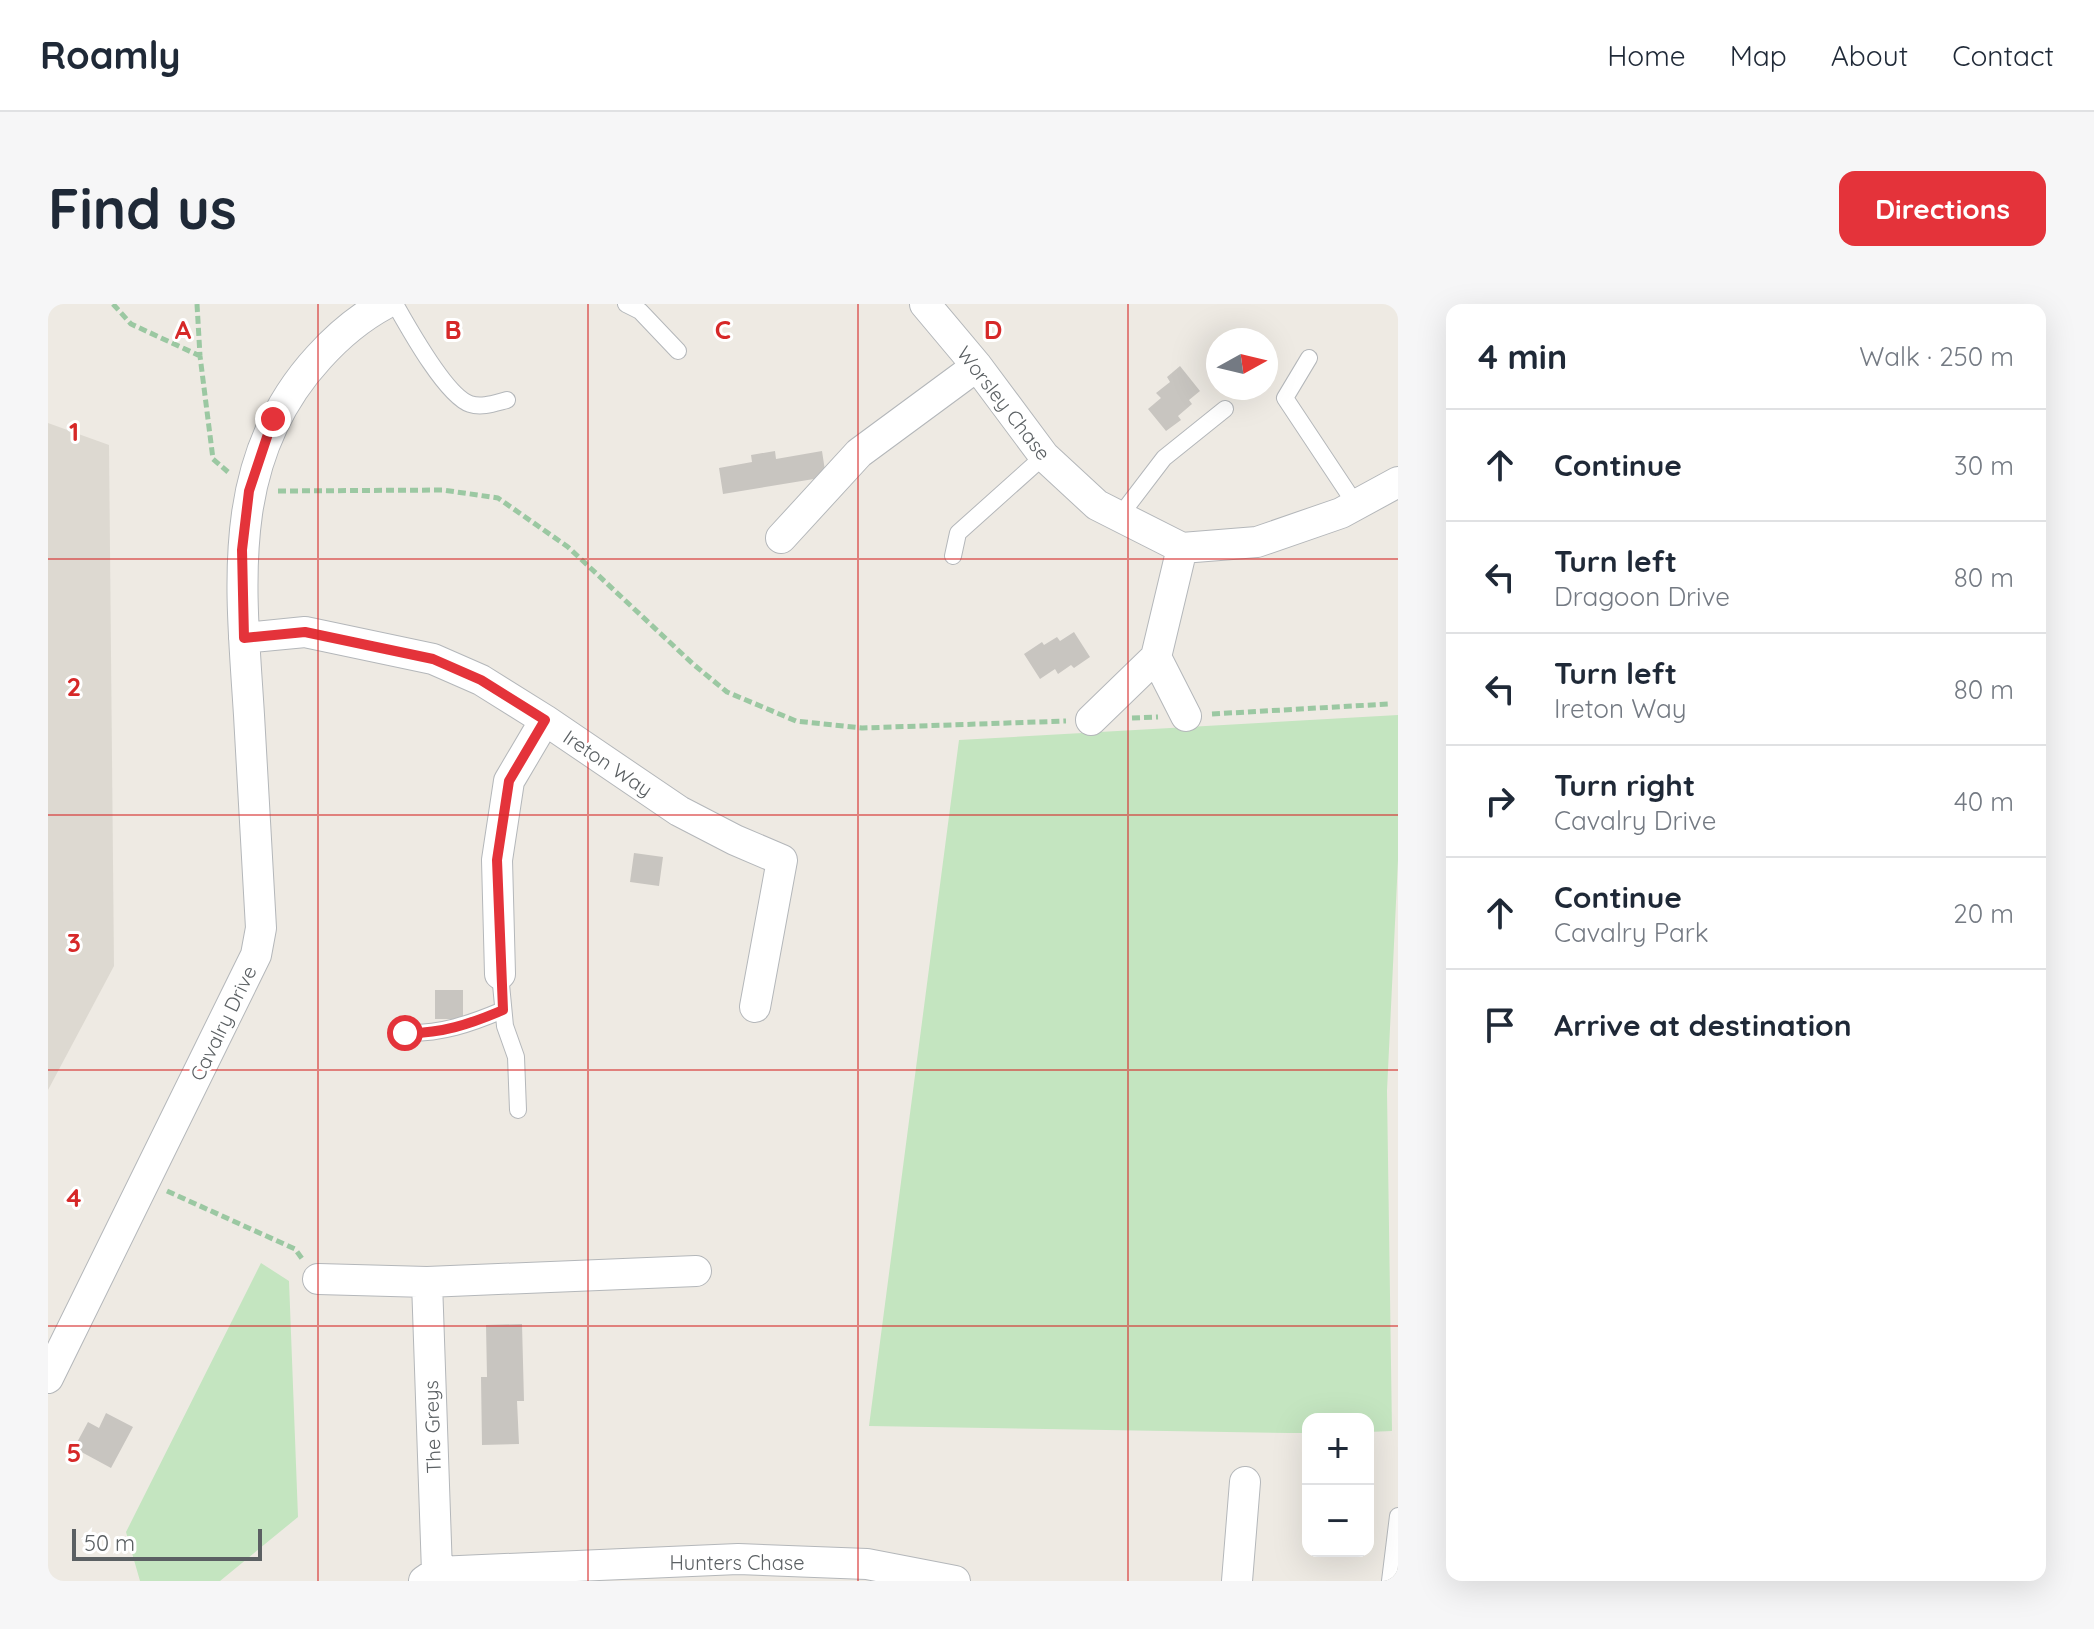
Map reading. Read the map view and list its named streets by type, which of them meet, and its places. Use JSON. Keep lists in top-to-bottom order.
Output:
{
  "streets": {
    "street": [
      "Worsley Chase",
      "Ireton Way",
      "Cavalry Drive",
      "The Greys",
      "Hunters Chase"
    ]
  },
  "crossings": [
    ["Ireton Way", "Cavalry Drive"],
    ["The Greys", "Hunters Chase"]
  ],
  "scale_bar": "50 m",
  "north": "right",
  "page": {
    "header": "Roamly",
    "nav": [
      "Home",
      "Map",
      "About",
      "Contact"
    ],
    "buttons": "Directions",
    "title": "Find us",
    "heading": ["4 min", "Walk · 250 m"],
    "list": [
      ["Continue", "30 m"],
      ["Turn left", "Dragoon Drive", "80 m"],
      ["Turn left", "Ireton Way", "80 m"],
      ["Turn right", "Cavalry Drive", "40 m"],
      ["Continue", "Cavalry Park", "20 m"],
      "Arrive at destination"
    ],
    "map_buttons": ["+", "−"],
    "scale": "50 m"
  },
  "grid": {
    "columns": [
      "A",
      "B",
      "C",
      "D"
    ],
    "rows": [
      "1",
      "2",
      "3",
      "4",
      "5"
    ]
  }
}
